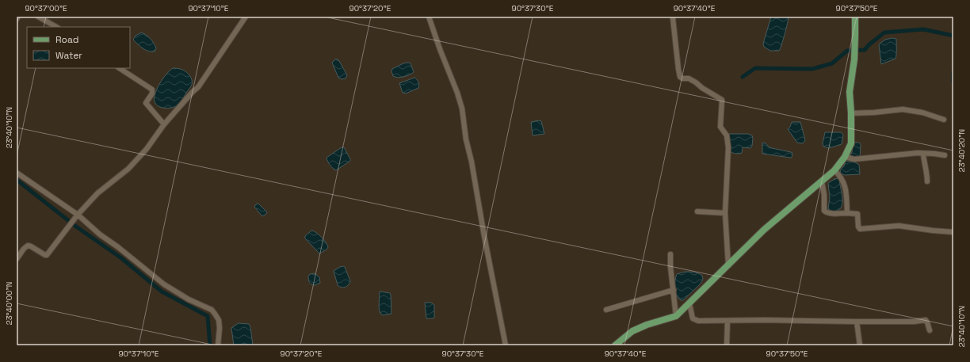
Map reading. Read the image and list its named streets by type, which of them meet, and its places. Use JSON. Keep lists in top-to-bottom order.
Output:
{
  "legend": ["Road", "Water"],
  "coordinates": [
    "90°37'00\"E",
    "90°37'10\"E",
    "90°37'20\"E",
    "90°37'30\"E",
    "90°37'40\"E",
    "90°37'50\"E",
    "23°40'10\"N",
    "23°40'20\"N",
    "23°40'00\"N"
  ]
}
